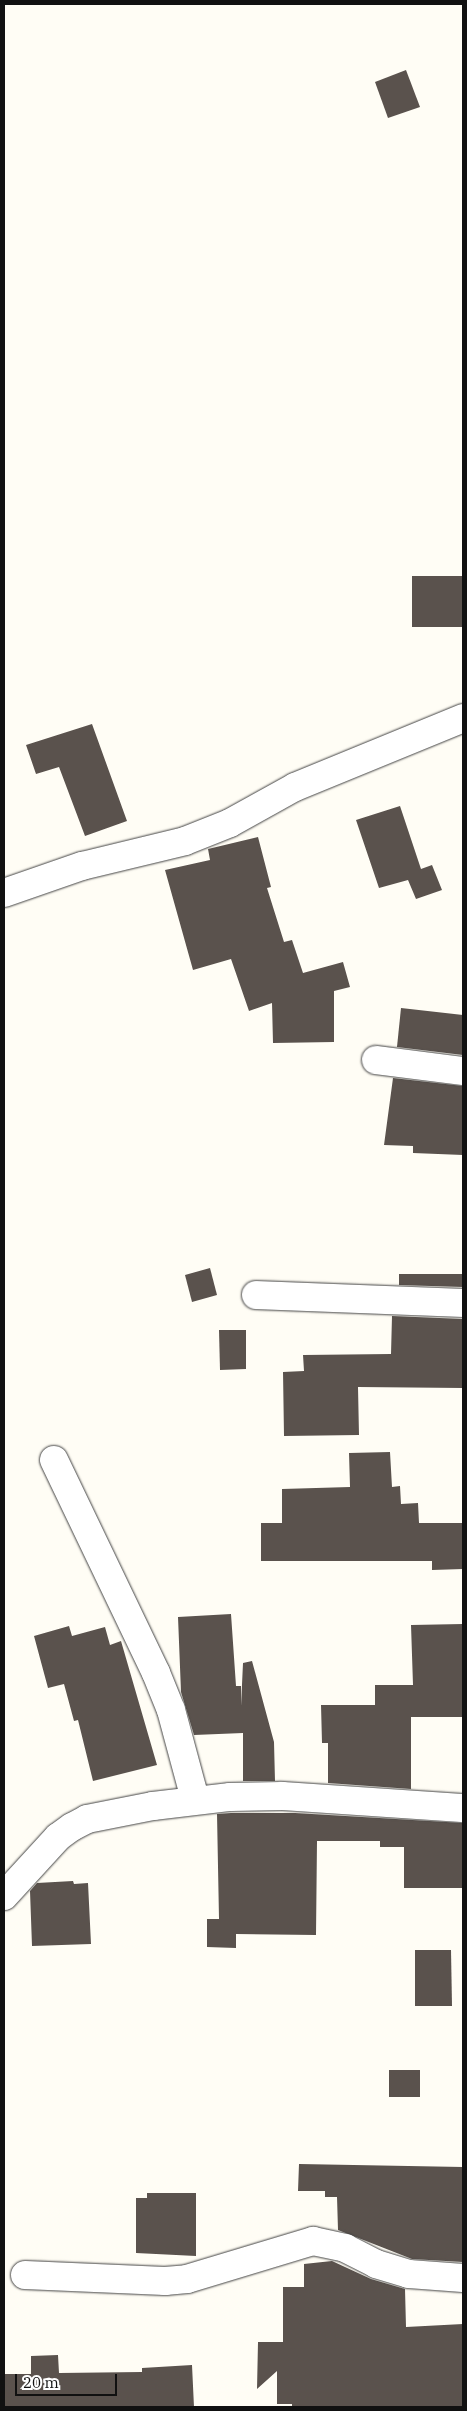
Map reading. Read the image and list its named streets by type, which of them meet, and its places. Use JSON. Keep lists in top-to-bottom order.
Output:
{
  "scale_bar": "20 m"
}
